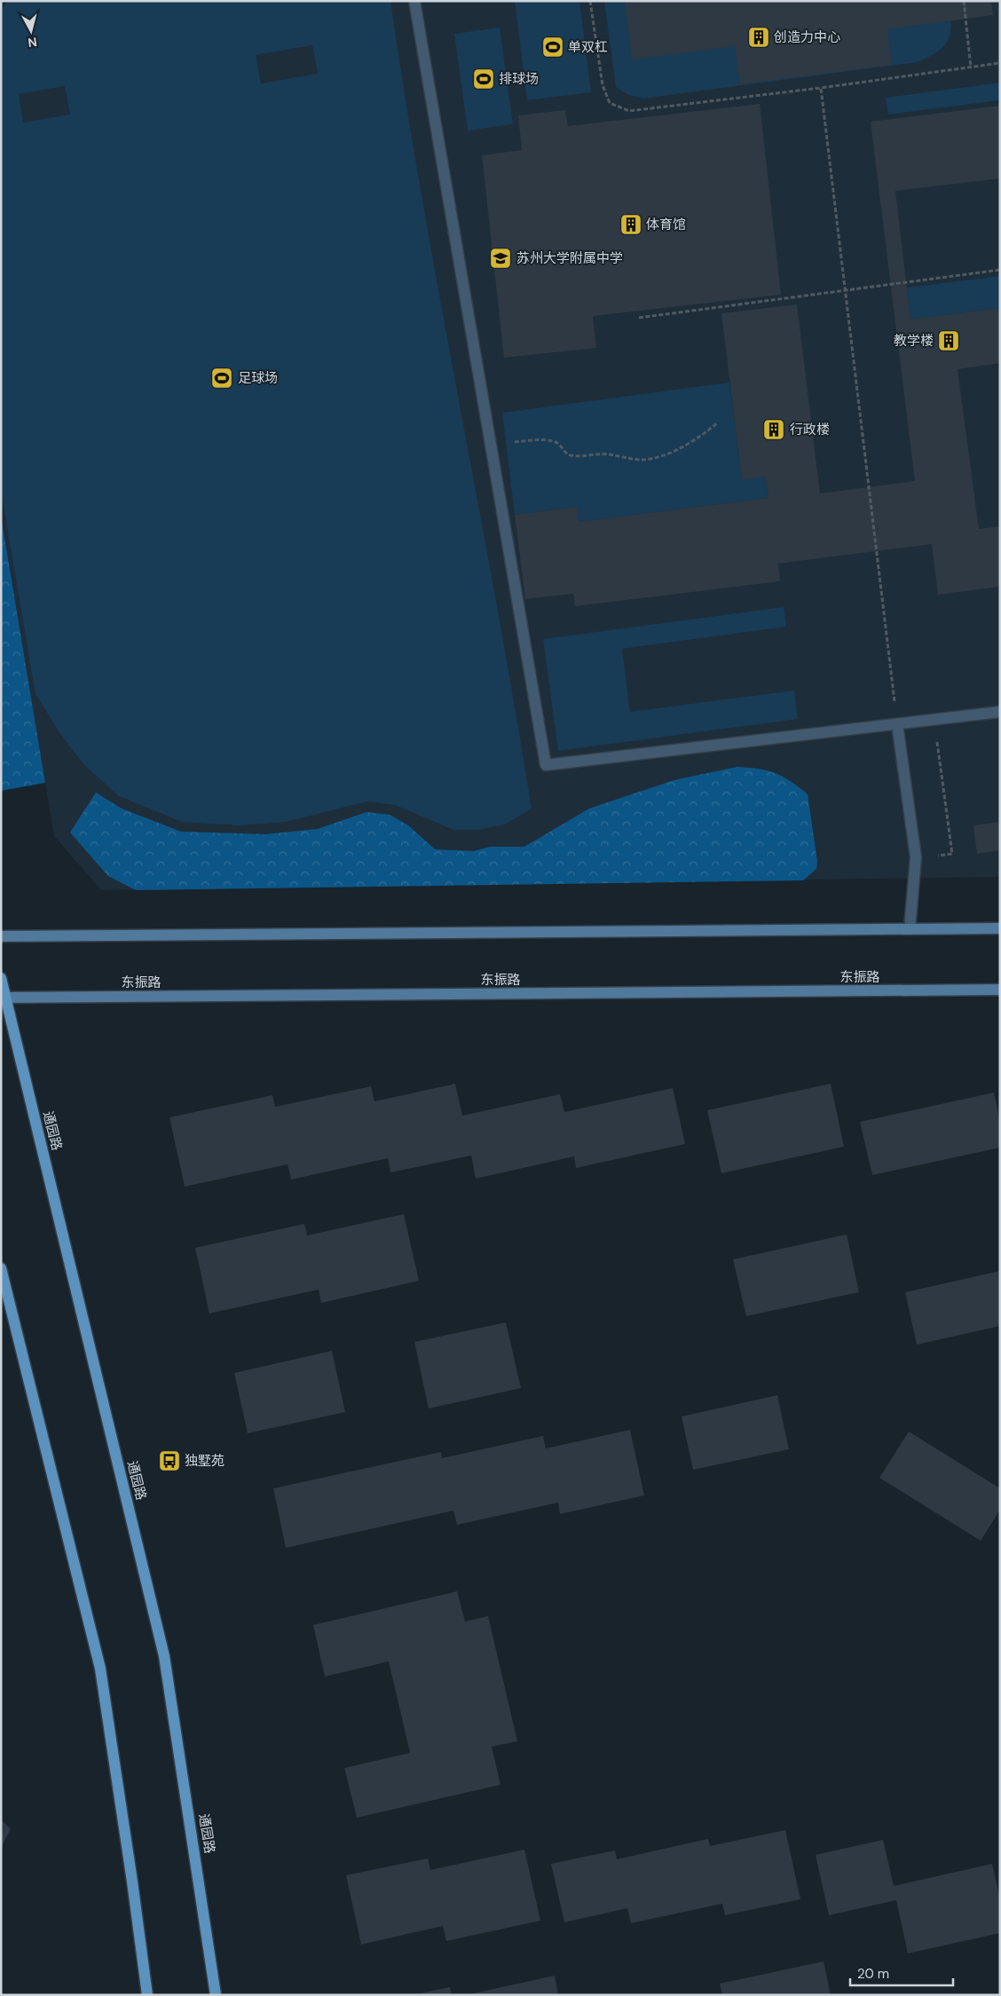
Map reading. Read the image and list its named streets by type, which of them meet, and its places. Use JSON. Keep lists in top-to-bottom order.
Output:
{
  "streets": {
    "main road": ["东振路", "通园路"]
  },
  "crossings": [
    ["东振路", "通园路"]
  ],
  "places": {
    "building": [
      "创造力中心",
      "体育馆",
      "教学楼",
      "行政楼"
    ],
    "sports": ["单双杠", "排球场", "足球场"],
    "school or university": ["苏州大学附属中学"],
    "bus stop": ["独墅苑"]
  },
  "scale_bar": "20 m",
  "north": "bottom"
}
